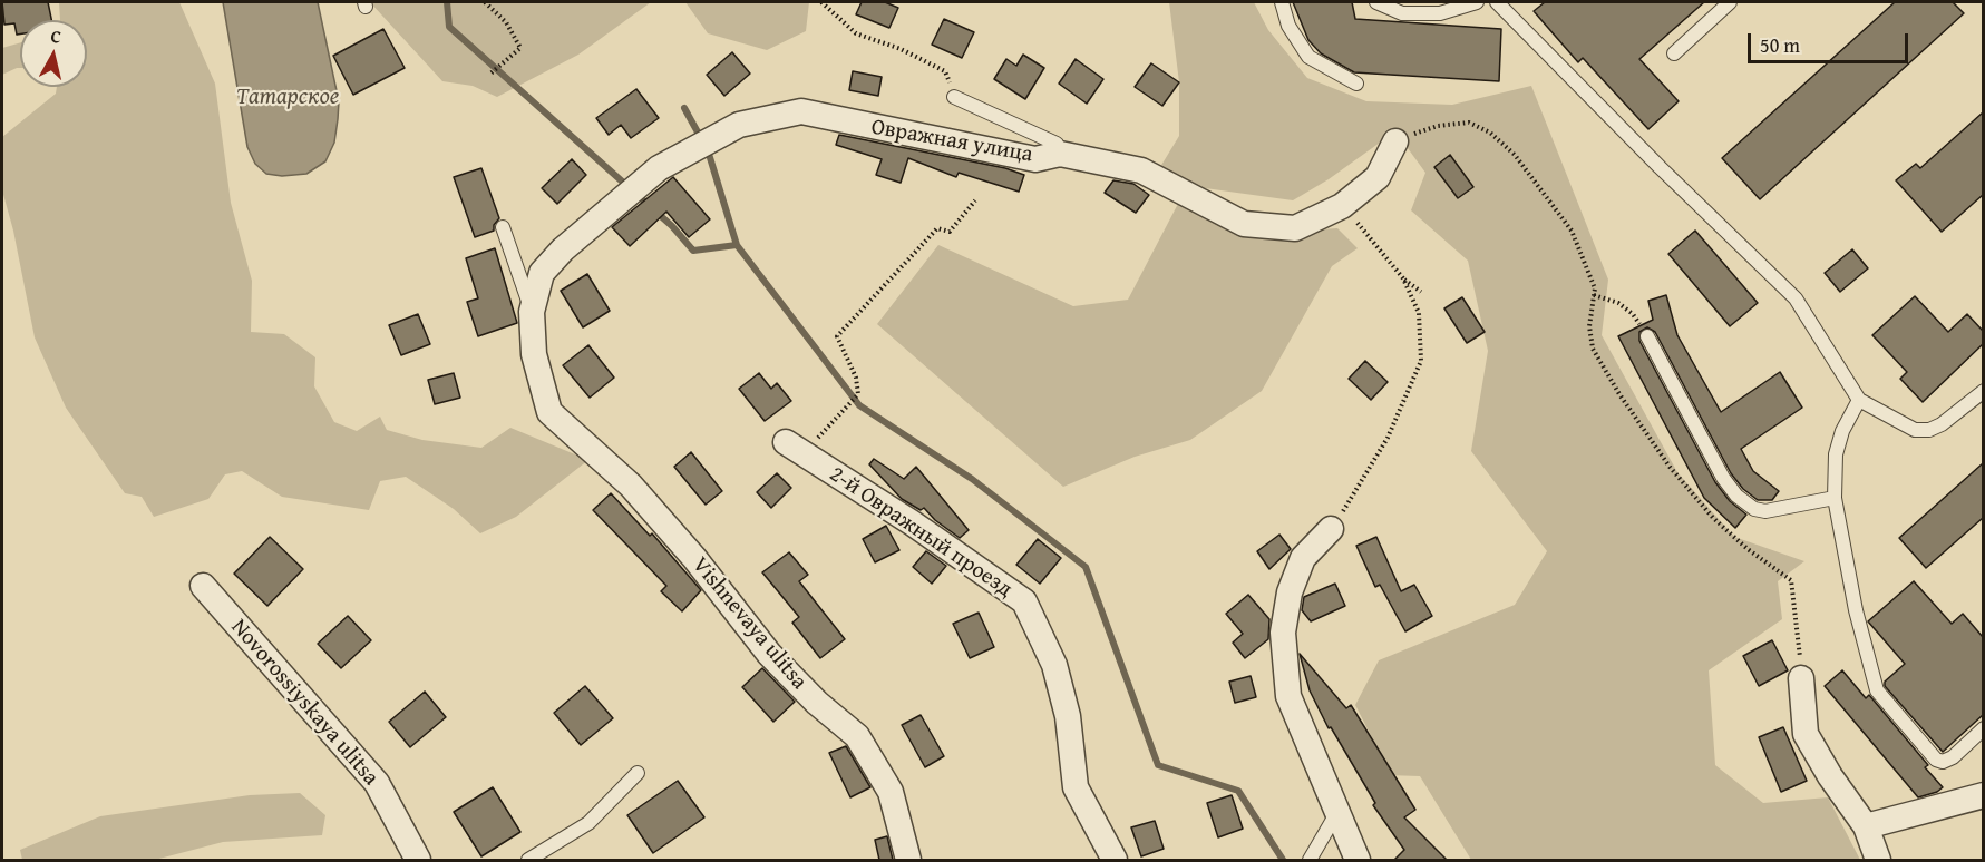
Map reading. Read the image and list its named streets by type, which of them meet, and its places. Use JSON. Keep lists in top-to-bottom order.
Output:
{
  "streets": {
    "street": [
      "Овражная улица",
      "2-й Овражный проезд",
      "Vishnevaya ulitsa",
      "Novorossiyskaya ulitsa"
    ]
  },
  "crossings": [
    ["Овражная улица", "Vishnevaya ulitsa"]
  ],
  "water": ["Татарское"],
  "scale_bar": "50 m",
  "north": "top"
}
